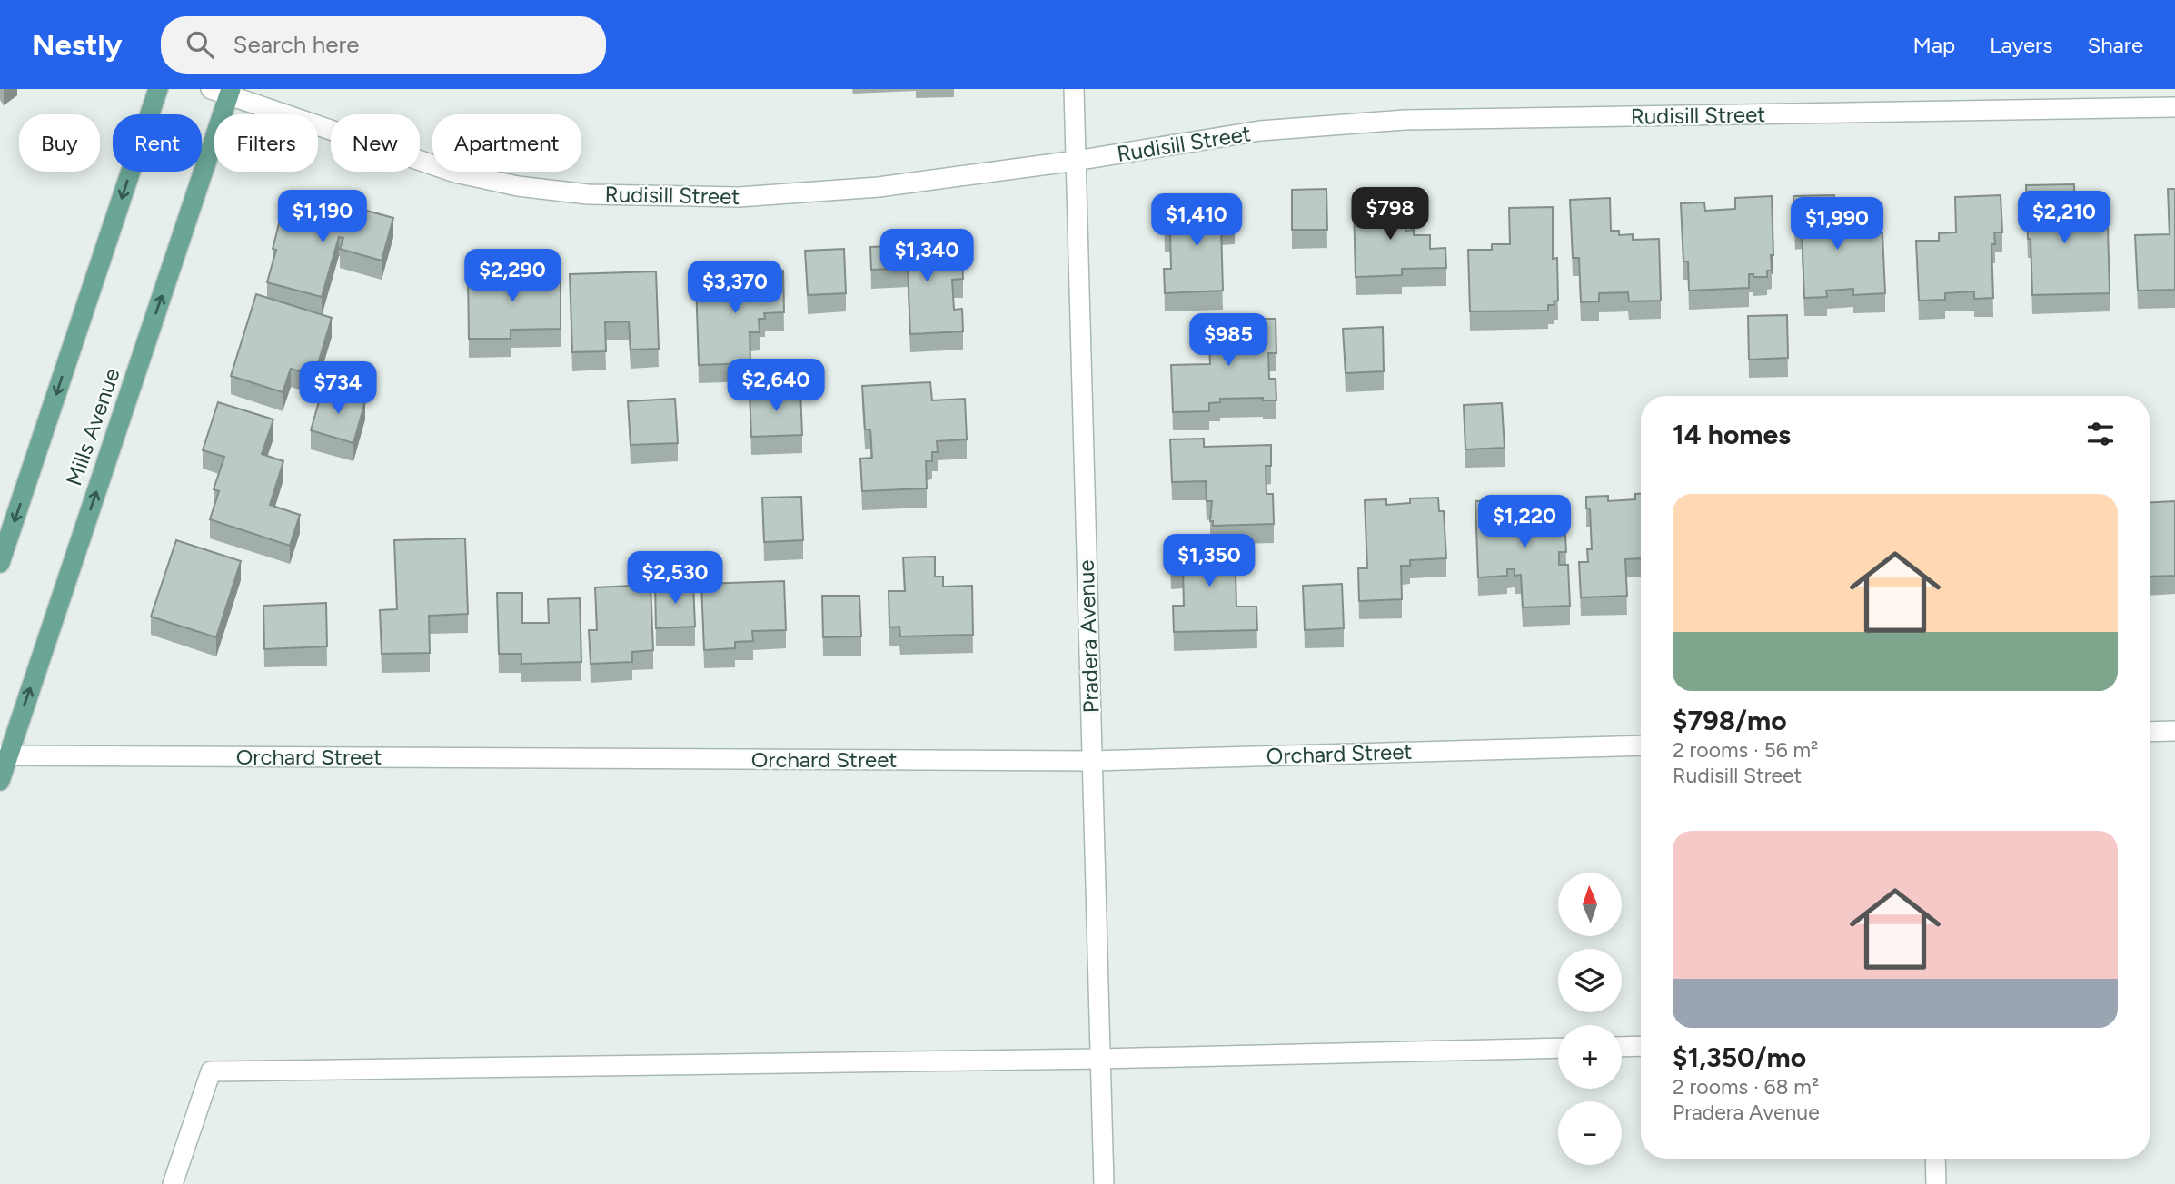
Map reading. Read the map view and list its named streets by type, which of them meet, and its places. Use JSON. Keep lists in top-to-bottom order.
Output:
{
  "streets": {
    "main road": ["Mills Avenue"],
    "street": ["Rudisill Street", "Pradera Avenue", "Orchard Street"]
  },
  "crossings": [
    ["Rudisill Street", "Mills Avenue"],
    ["Rudisill Street", "Pradera Avenue"],
    ["Mills Avenue", "Orchard Street"],
    ["Pradera Avenue", "Orchard Street"]
  ],
  "north": "top",
  "page": {
    "header": "Nestly",
    "search": "Search here",
    "nav": ["Map", "Layers", "Share"],
    "chip": [
      "Buy",
      "Rent",
      "Filters",
      "New",
      "Apartment"
    ],
    "price": [
      "$798",
      "$1,190",
      "$2,210",
      "$1,410",
      "$1,990",
      "$1,340",
      "$2,290",
      "$3,370",
      "$985",
      "$2,640",
      "$734",
      "$1,220",
      "$1,350",
      "$2,530"
    ],
    "heading": "14 homes",
    "list": [
      {
        "name": "$798/mo",
        "note": "2 rooms · 56 m² · Rudisill Street"
      },
      {
        "name": "$1,350/mo",
        "note": "2 rooms · 68 m² · Pradera Avenue"
      }
    ],
    "map_buttons": ["+", "−"]
  }
}
